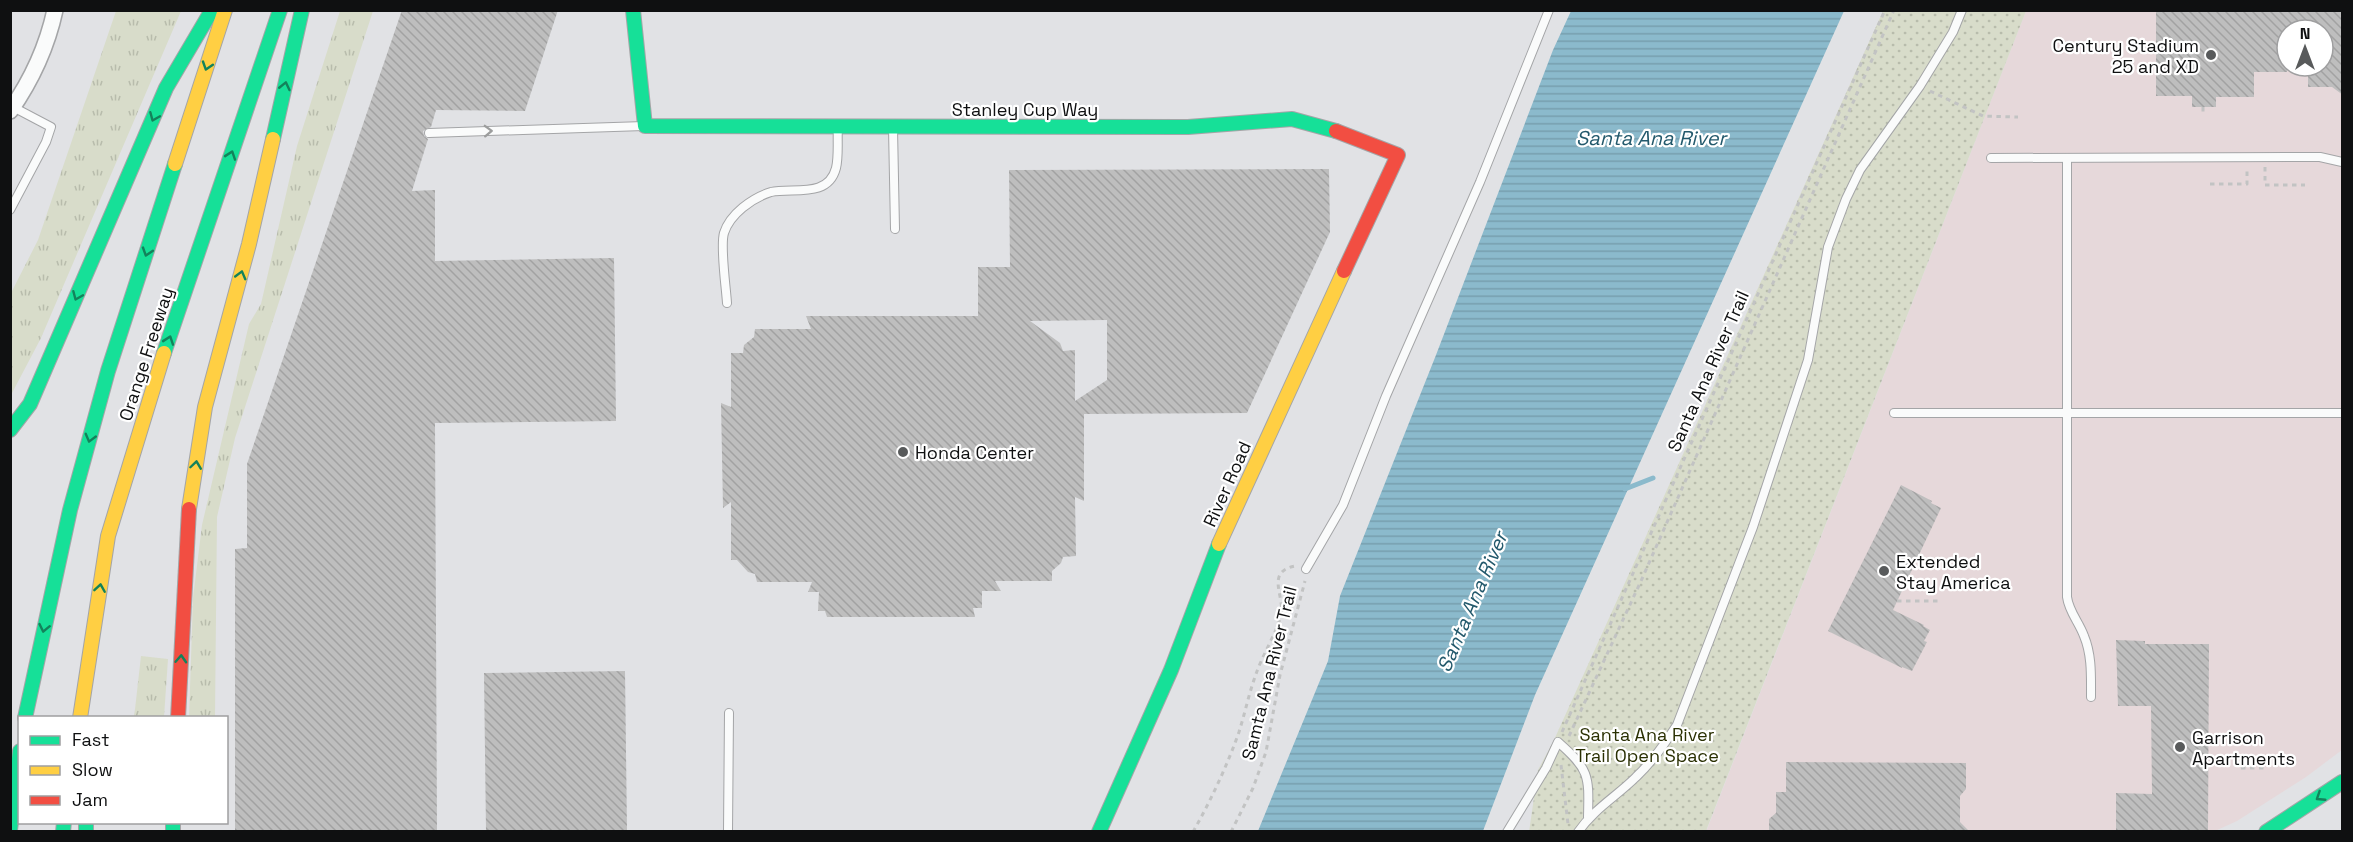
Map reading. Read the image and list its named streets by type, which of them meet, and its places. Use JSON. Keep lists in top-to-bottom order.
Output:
{
  "streets": {
    "main road": ["Stanley Cup Way", "Orange Freeway", "River Road"],
    "path": ["Santa Ana River Trail", "Samta Ana River Trail"]
  },
  "crossings": [
    ["Stanley Cup Way", "River Road"]
  ],
  "water": ["Santa Ana River"],
  "parks": ["Santa Ana River Trail Open Space"],
  "places": [
    "Century Stadium 25 and XD",
    "Honda Center",
    "Extended Stay America",
    "Garrison Apartments"
  ],
  "legend": ["Fast", "Slow", "Jam"],
  "north": "top"
}
